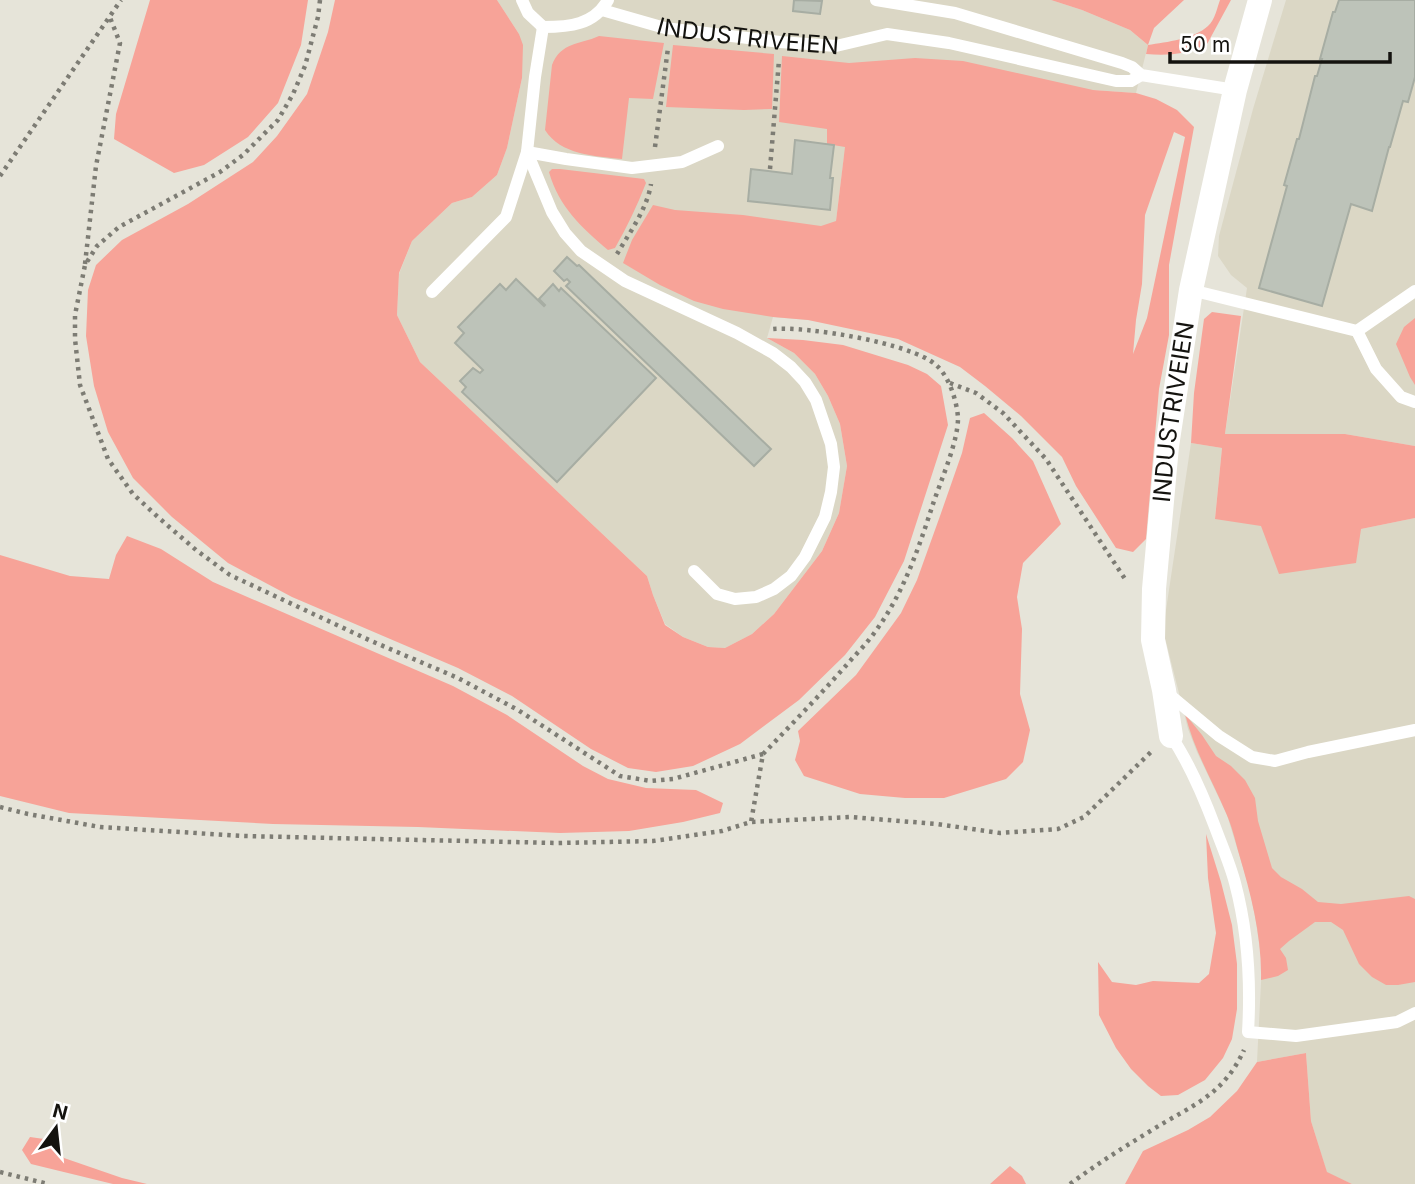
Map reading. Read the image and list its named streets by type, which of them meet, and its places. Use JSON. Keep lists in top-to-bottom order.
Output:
{
  "streets": {
    "street": ["INDUSTRIVEIEN"]
  },
  "scale_bar": "50 m",
  "north": "top"
}
